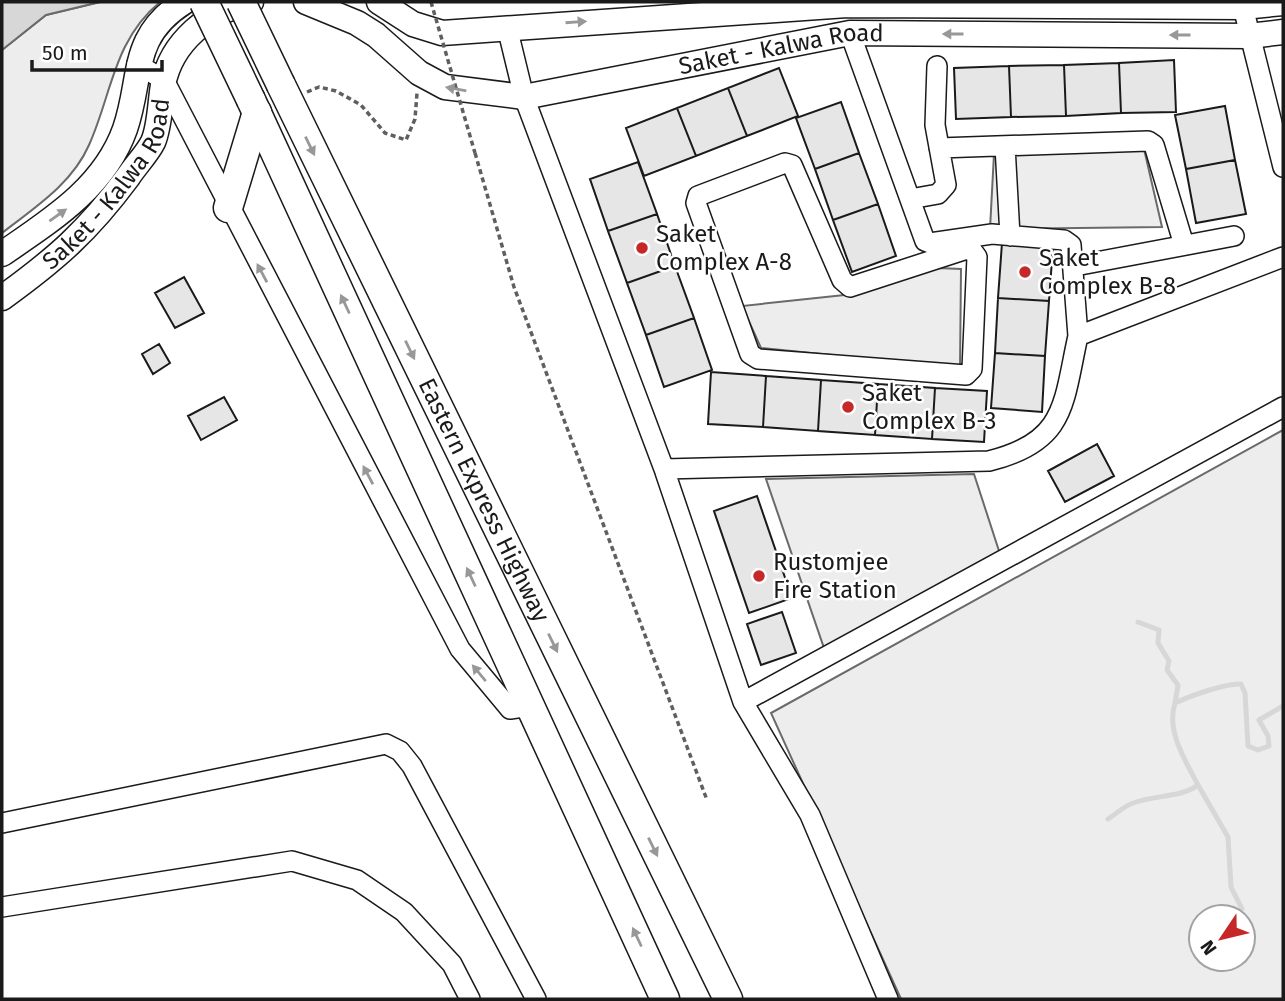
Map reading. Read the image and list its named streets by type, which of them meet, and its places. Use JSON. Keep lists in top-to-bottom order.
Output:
{
  "streets": {
    "highway": ["Eastern Express Highway"],
    "main road": ["Saket - Kalwa Road"]
  },
  "places": [
    "Saket Complex A-8",
    "Saket Complex B-8",
    "Saket Complex B-3",
    "Rustomjee Fire Station"
  ],
  "scale_bar": "50 m",
  "north": "bottom left"
}
